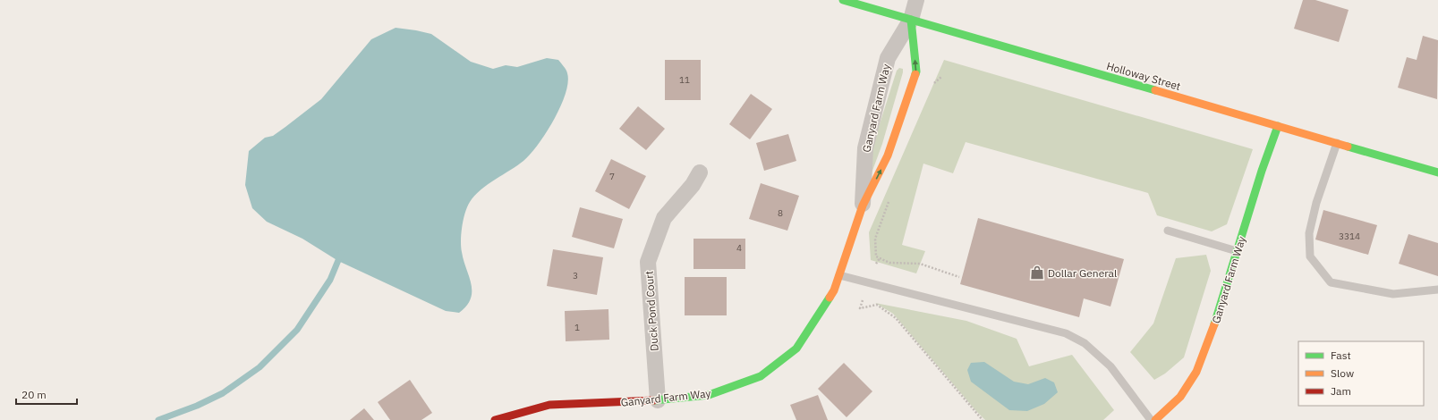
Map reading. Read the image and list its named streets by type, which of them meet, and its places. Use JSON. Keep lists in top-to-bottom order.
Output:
{
  "streets": {
    "main road": ["Holloway Street", "Ganyard Farm Way"],
    "street": ["Duck Pond Court"]
  },
  "crossings": [
    ["Holloway Street", "Ganyard Farm Way"],
    ["Ganyard Farm Way", "Duck Pond Court"]
  ],
  "places": {
    "shop": ["Dollar General"]
  },
  "house_numbers": [
    "11",
    "7",
    "8",
    "3314",
    "4",
    "3",
    "1"
  ],
  "legend": ["Fast", "Slow", "Jam"],
  "scale_bar": "20 m"
}
